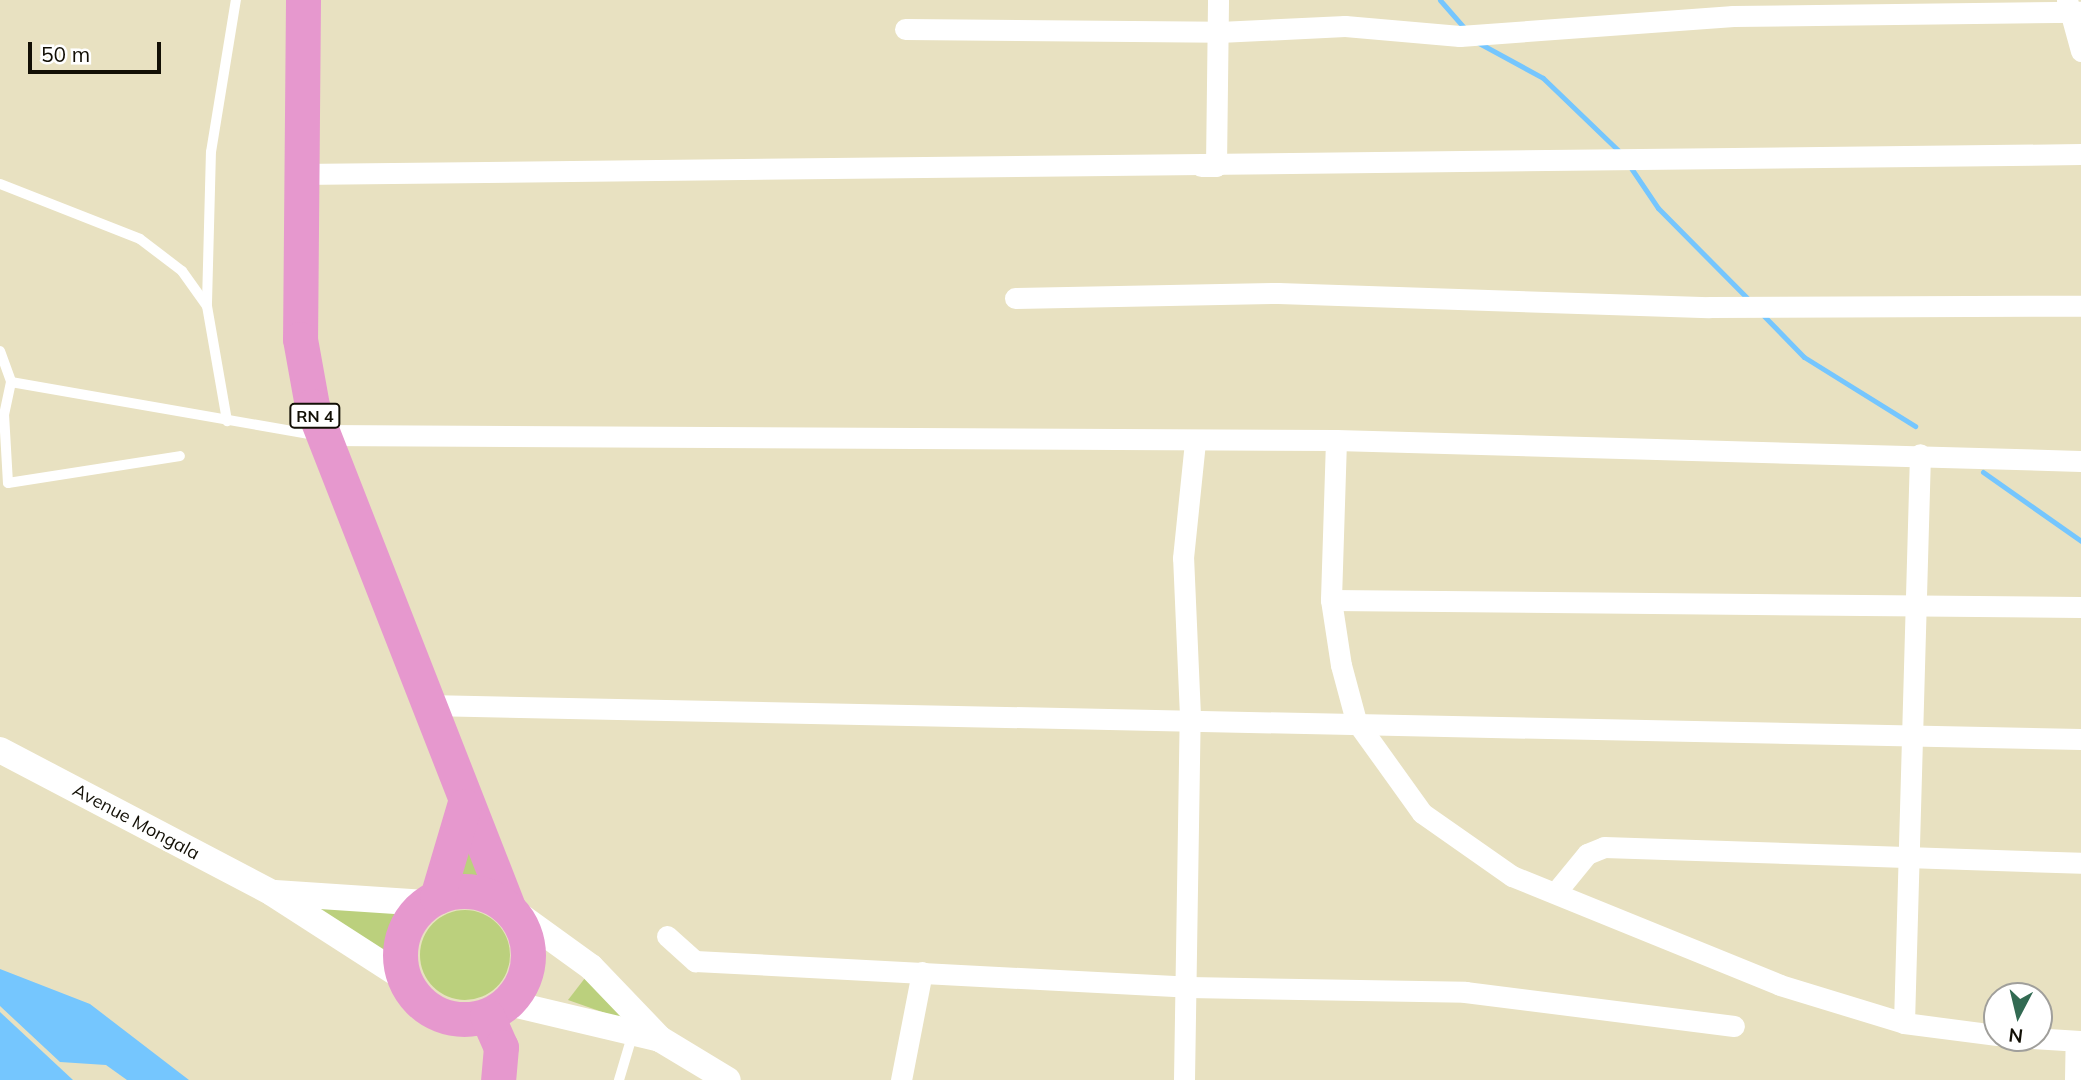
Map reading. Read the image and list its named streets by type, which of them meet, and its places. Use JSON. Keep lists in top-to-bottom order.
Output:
{
  "streets": {
    "highway": ["RN 4"],
    "street": ["Avenue Mongala"]
  },
  "crossings": [
    ["RN 4", "Avenue Mongala"]
  ],
  "scale_bar": "50 m",
  "north": "bottom"
}
